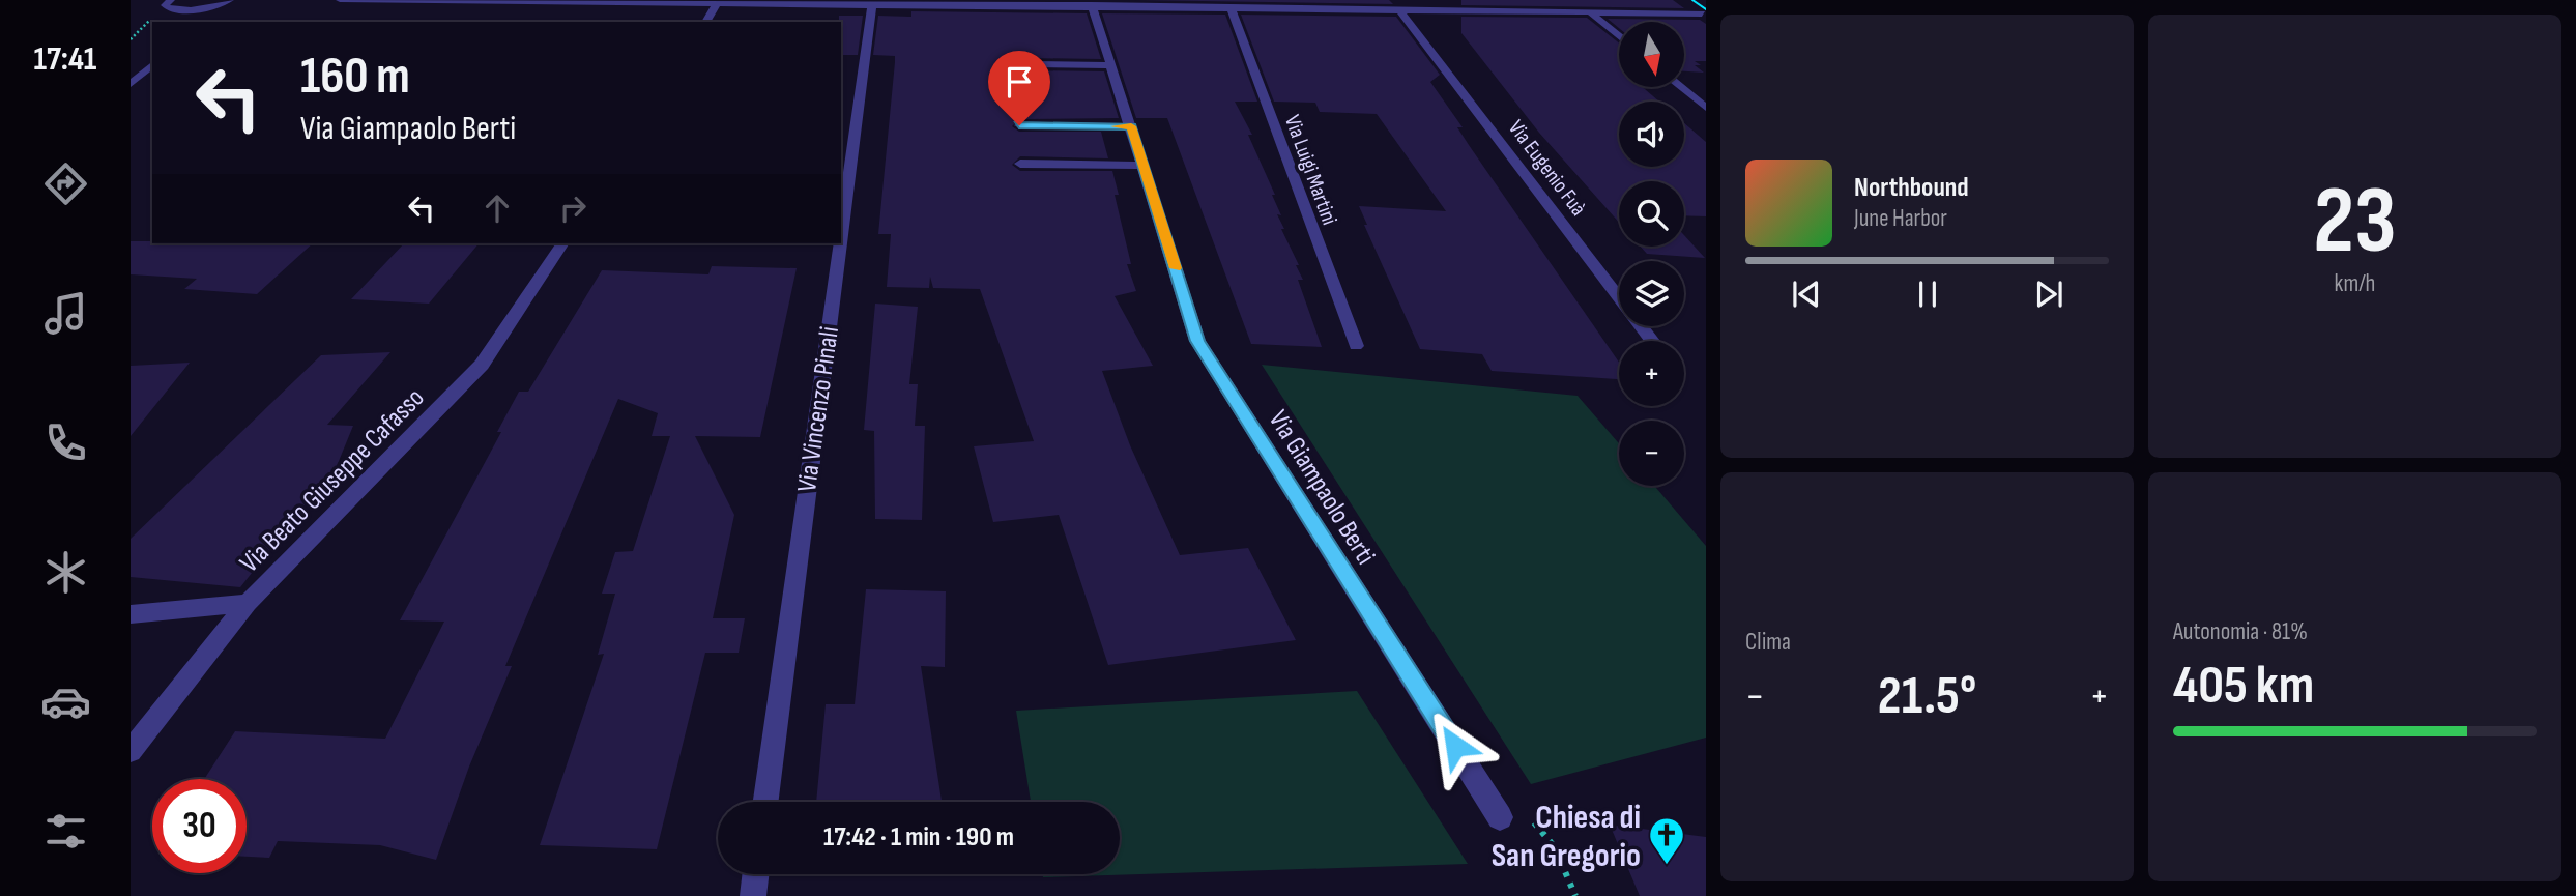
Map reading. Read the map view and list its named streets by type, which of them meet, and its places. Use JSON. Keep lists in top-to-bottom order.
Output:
{
  "streets": {
    "street": [
      "Via Eugenio Fuà",
      "Via Luigi Martini",
      "Via Vincenzo Pinali",
      "Via Beato Giuseppe Cafasso",
      "Via Giampaolo Berti"
    ]
  },
  "places": {
    "church": ["Chiesa di San Gregorio"]
  },
  "north": "bottom",
  "page": {
    "tabs": "17:41",
    "tile": [
      ["23", "km/h"],
      "Clima",
      ["Autonomia · 81%", "405 km"]
    ],
    "map_buttons": ["+", "−"],
    "turn": ["160 m", "Via Giampaolo Berti"],
    "song": ["Northbound", "June Harbor"],
    "heat": ["−", "21.5°", "+"],
    "limit": "30",
    "trip": "17:42 · 1 min · 190 m"
  }
}
